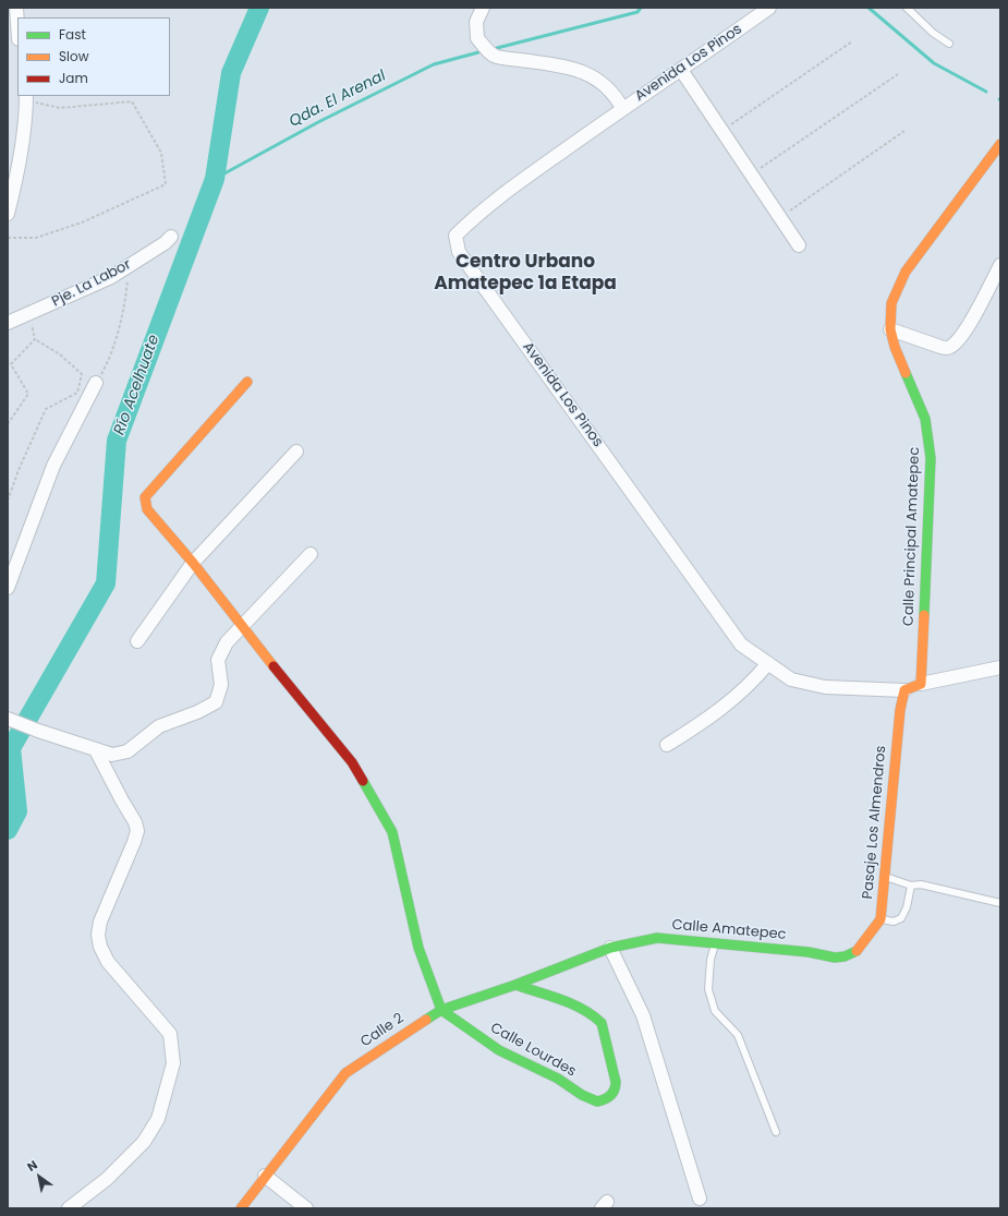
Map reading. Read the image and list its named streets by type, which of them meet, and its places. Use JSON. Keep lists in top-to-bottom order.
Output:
{
  "streets": {
    "street": [
      "Avenida Los Pinos",
      "Pje. La Labor",
      "Calle Principal Amatepec",
      "Pasaje Los Almendros",
      "Calle Amatepec",
      "Calle 2",
      "Calle Lourdes"
    ]
  },
  "crossings": [
    ["Avenida Los Pinos", "Calle Principal Amatepec"],
    ["Avenida Los Pinos", "Pasaje Los Almendros"],
    ["Pasaje Los Almendros", "Calle Amatepec"],
    ["Calle Amatepec", "Calle 2"],
    ["Calle 2", "Calle Lourdes"]
  ],
  "districts": ["Centro Urbano Amatepec 1a Etapa"],
  "water": ["Qda. El Arenal", "Río Acelhuate"],
  "legend": ["Fast", "Slow", "Jam"],
  "north": "top left"
}
